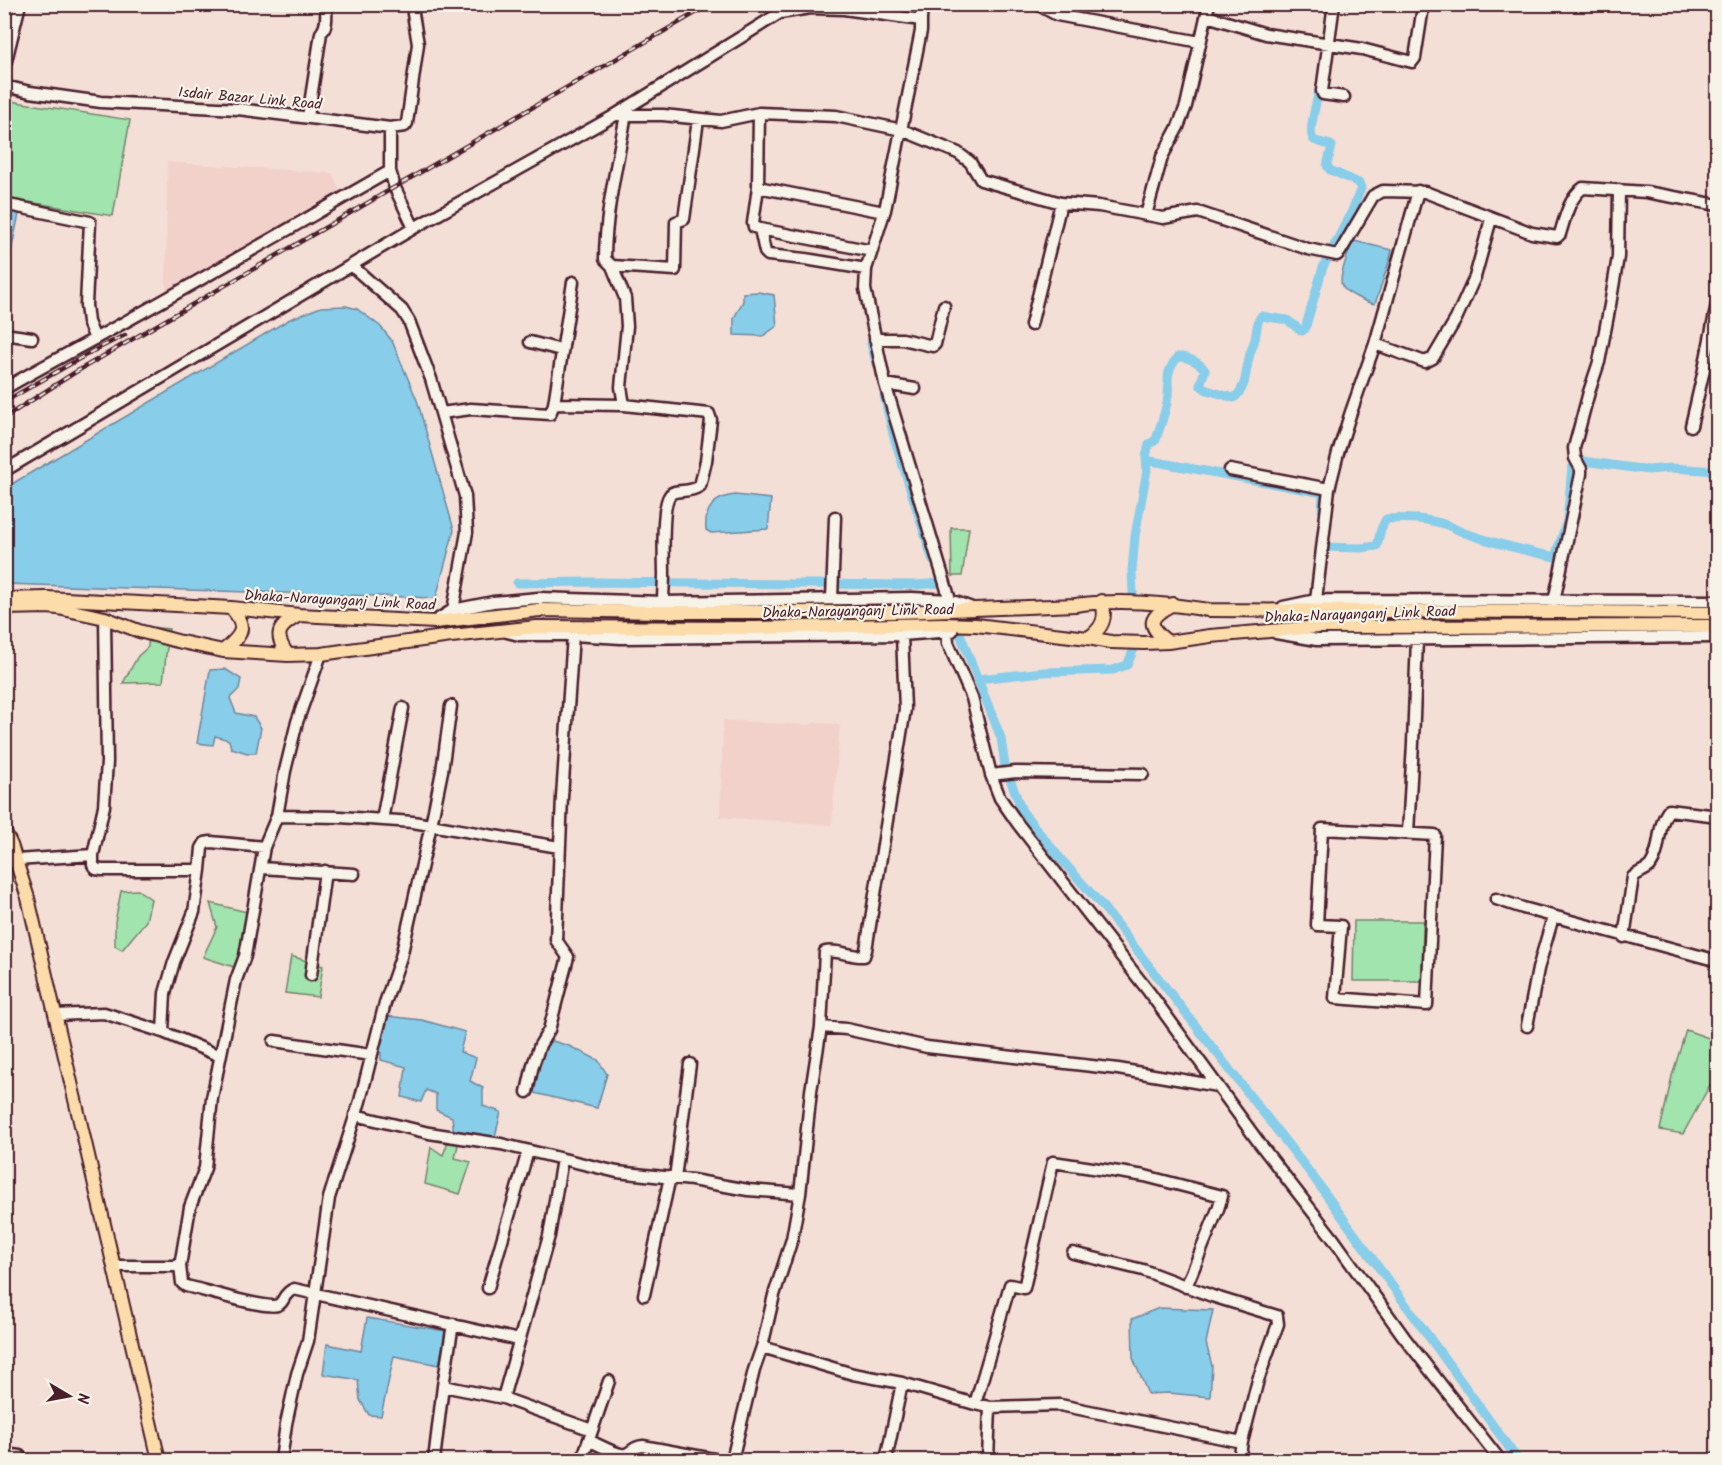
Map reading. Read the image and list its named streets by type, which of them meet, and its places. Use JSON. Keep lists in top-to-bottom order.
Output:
{
  "streets": {
    "main road": ["Dhaka-Narayanganj Link Road"],
    "street": ["Isdair Bazar Link Road"]
  },
  "north": "right"
}
